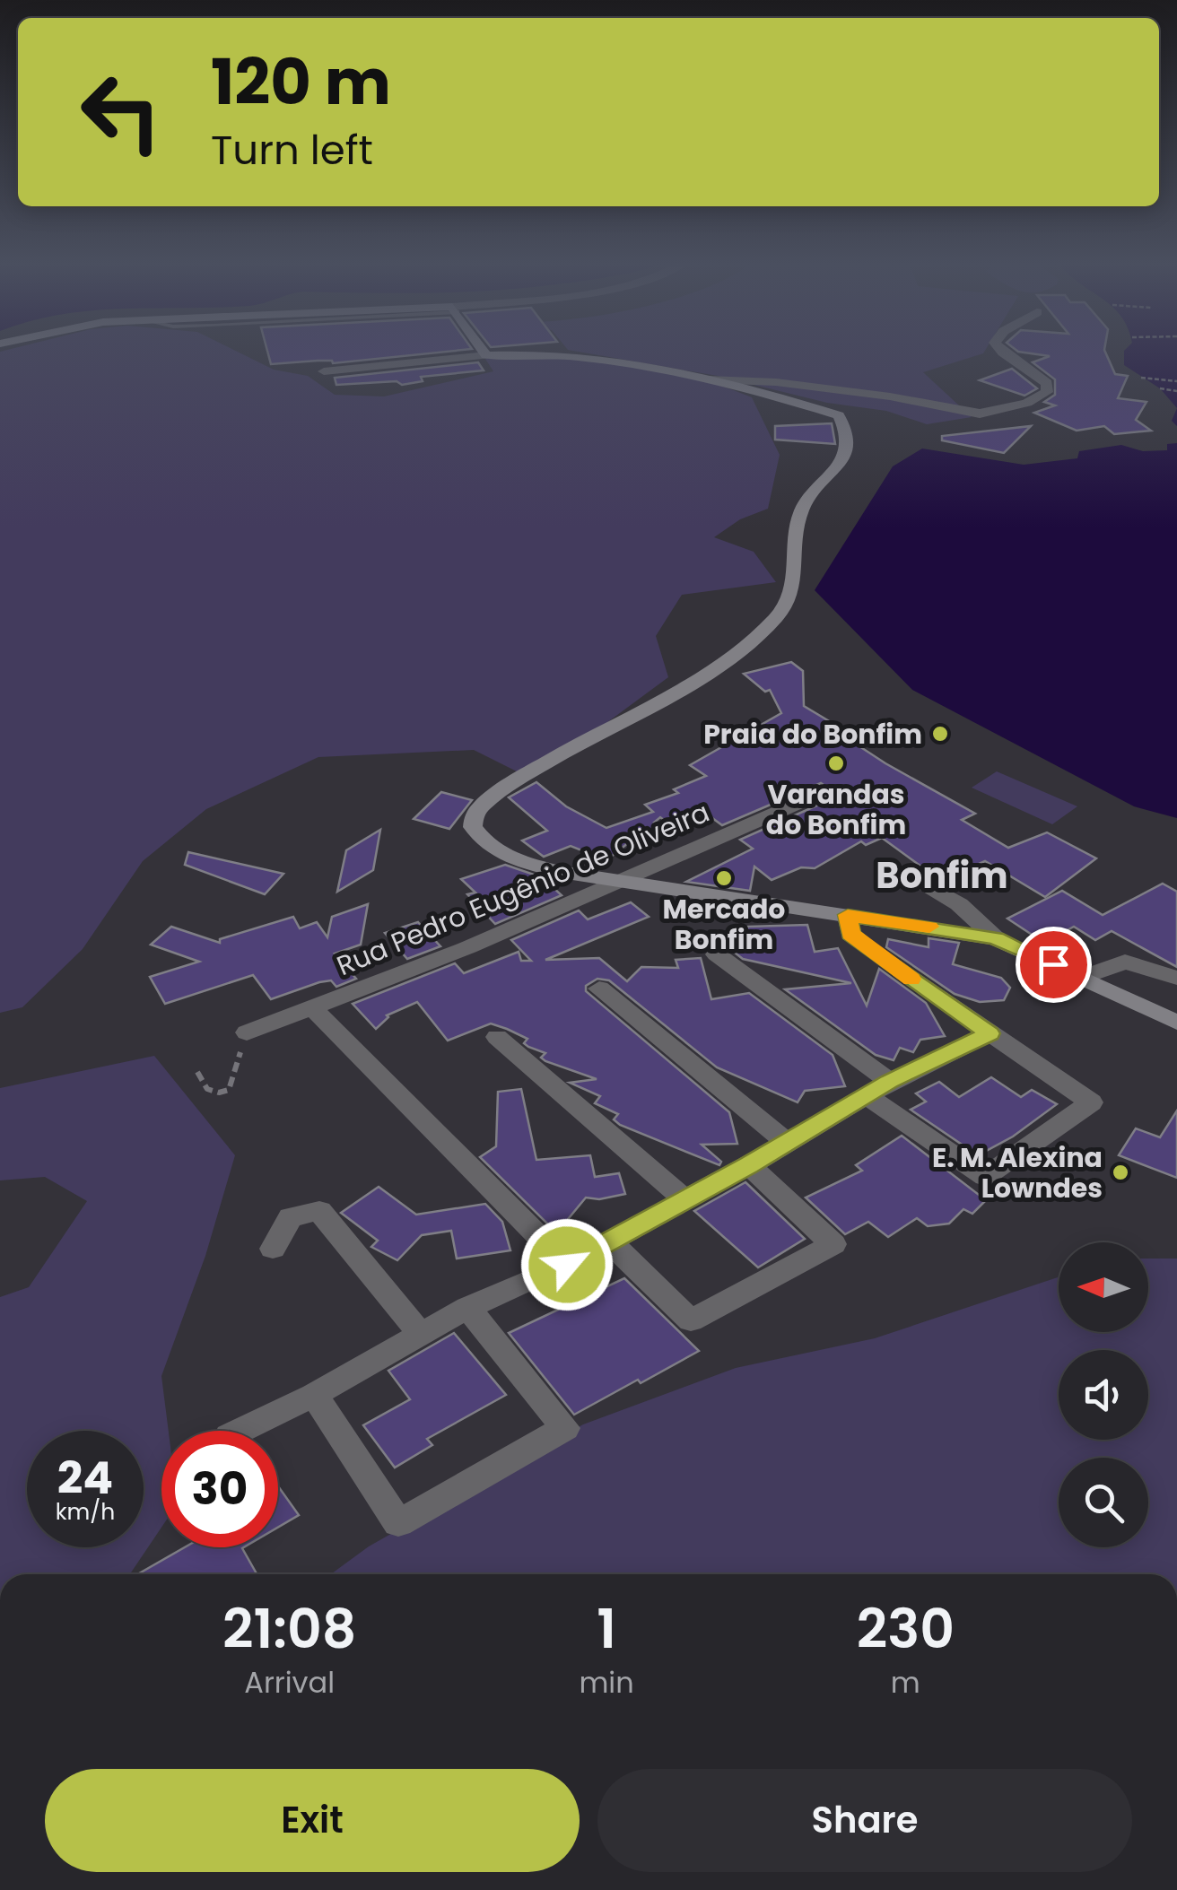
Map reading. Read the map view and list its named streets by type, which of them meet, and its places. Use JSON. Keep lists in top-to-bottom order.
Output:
{
  "streets": {
    "street": ["Rua Pedro Eugênio de Oliveira"]
  },
  "districts": ["Bonfim"],
  "places": [
    "Praia do Bonfim",
    "Varandas do Bonfim",
    "Mercado Bonfim",
    "E. M. Alexina Lowndes"
  ],
  "north": "left",
  "page": {
    "turn": ["120 m", "Turn left"],
    "speed": "24 km/h",
    "limit": "30",
    "eta": [
      "21:08",
      "Arrival",
      "1",
      "min",
      "230",
      "m"
    ],
    "buttons": ["Exit", "Share"]
  }
}
